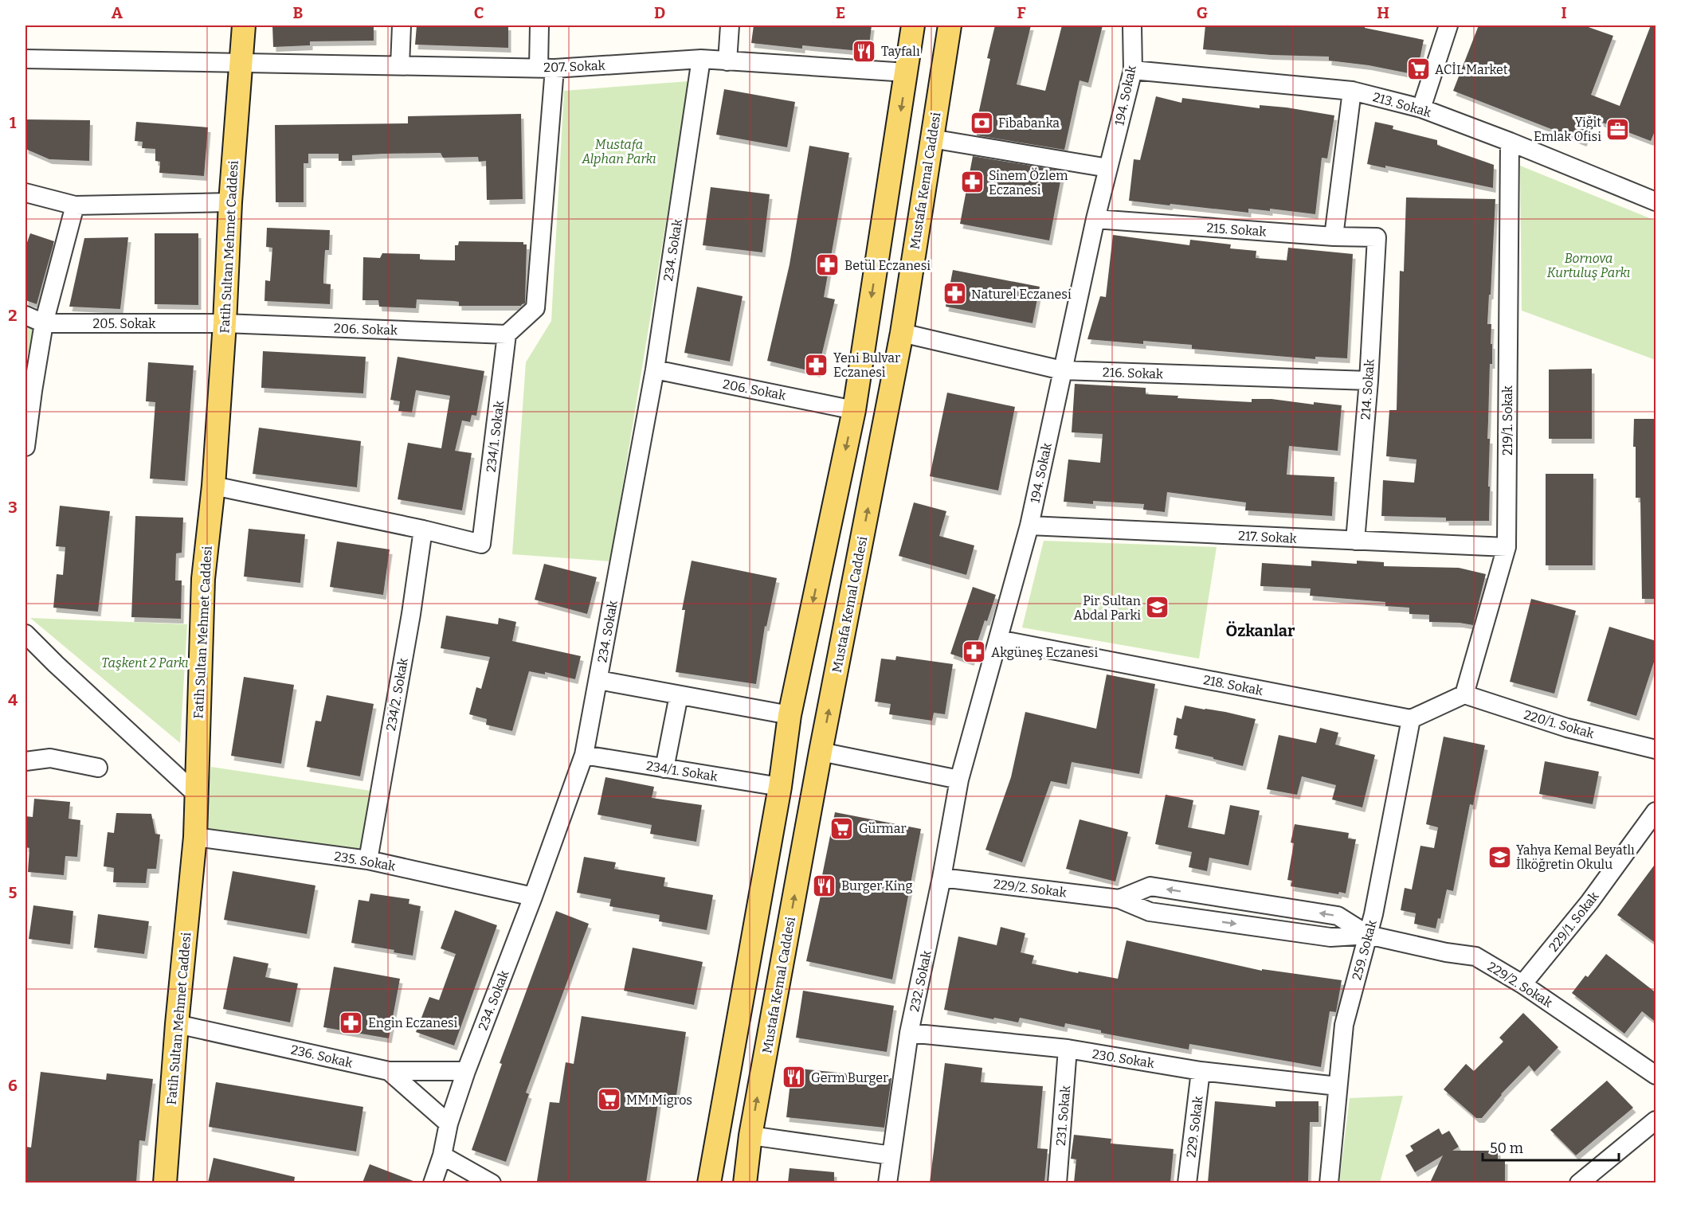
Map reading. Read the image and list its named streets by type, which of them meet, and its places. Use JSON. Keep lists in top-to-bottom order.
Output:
{
  "streets": {
    "main road": ["Mustafa Kemal Caddesi", "Fatih Sultan Mehmet Caddesi"],
    "street": [
      "207. Sokak",
      "194. Sokak",
      "213. Sokak",
      "215. Sokak",
      "234. Sokak",
      "205. Sokak",
      "206. Sokak",
      "216. Sokak",
      "214. Sokak",
      "219/1. Sokak",
      "234/1. Sokak",
      "217. Sokak",
      "218. Sokak",
      "234/2. Sokak",
      "220/1. Sokak",
      "235. Sokak",
      "229/2. Sokak",
      "229/1. Sokak",
      "259. Sokak",
      "232. Sokak",
      "236. Sokak",
      "230. Sokak",
      "231. Sokak",
      "229. Sokak"
    ]
  },
  "crossings": [
    ["207. Sokak", "Fatih Sultan Mehmet Caddesi"],
    ["207. Sokak", "234. Sokak"],
    ["194. Sokak", "213. Sokak"],
    ["194. Sokak", "215. Sokak"],
    ["194. Sokak", "216. Sokak"],
    ["194. Sokak", "217. Sokak"],
    ["194. Sokak", "218. Sokak"],
    ["194. Sokak", "232. Sokak"],
    ["213. Sokak", "219/1. Sokak"],
    ["Mustafa Kemal Caddesi", "216. Sokak"],
    ["215. Sokak", "214. Sokak"],
    ["Fatih Sultan Mehmet Caddesi", "205. Sokak"],
    ["Fatih Sultan Mehmet Caddesi", "206. Sokak"],
    ["Fatih Sultan Mehmet Caddesi", "234/1. Sokak"],
    ["Fatih Sultan Mehmet Caddesi", "235. Sokak"],
    ["Fatih Sultan Mehmet Caddesi", "236. Sokak"],
    ["234. Sokak", "206. Sokak"],
    ["234. Sokak", "234/1. Sokak"],
    ["234. Sokak", "235. Sokak"],
    ["234. Sokak", "236. Sokak"],
    ["205. Sokak", "206. Sokak"],
    ["206. Sokak", "234/1. Sokak"],
    ["216. Sokak", "214. Sokak"],
    ["214. Sokak", "217. Sokak"],
    ["219/1. Sokak", "217. Sokak"],
    ["219/1. Sokak", "220/1. Sokak"],
    ["234/1. Sokak", "234/2. Sokak"],
    ["218. Sokak", "259. Sokak"],
    ["234/2. Sokak", "235. Sokak"],
    ["229/2. Sokak", "229/1. Sokak"],
    ["229/2. Sokak", "259. Sokak"],
    ["229/2. Sokak", "232. Sokak"],
    ["259. Sokak", "230. Sokak"],
    ["232. Sokak", "230. Sokak"],
    ["230. Sokak", "231. Sokak"],
    ["230. Sokak", "229. Sokak"]
  ],
  "districts": ["Özkanlar"],
  "parks": ["Mustafa Alphan Parkı", "Bornova Kurtuluş Parkı", "Taşkent 2 Parkı"],
  "places": {
    "restaurant": ["Tayfalı", "Burger King", "Germ Burger"],
    "supermarket": ["ACİL Market", "Gürmar", "MM Migros"],
    "bank": ["Fibabanka"],
    "office": ["Yiğit Emlak Ofisi"],
    "pharmacy": [
      "Sinem Özlem Eczanesi",
      "Betül Eczanesi",
      "Naturel Eczanesi",
      "Yeni Bulvar Eczanesi",
      "Akgüneş Eczanesi",
      "Engin Eczanesi"
    ],
    "school or university": ["Pir Sultan Abdal Parki", "Yahya Kemal Beyatlı İlköğretin Okulu"]
  },
  "scale_bar": "50 m",
  "grid": {
    "columns": [
      "A",
      "B",
      "C",
      "D",
      "E",
      "F",
      "G",
      "H",
      "I"
    ],
    "rows": [
      "1",
      "2",
      "3",
      "4",
      "5",
      "6"
    ]
  }
}
